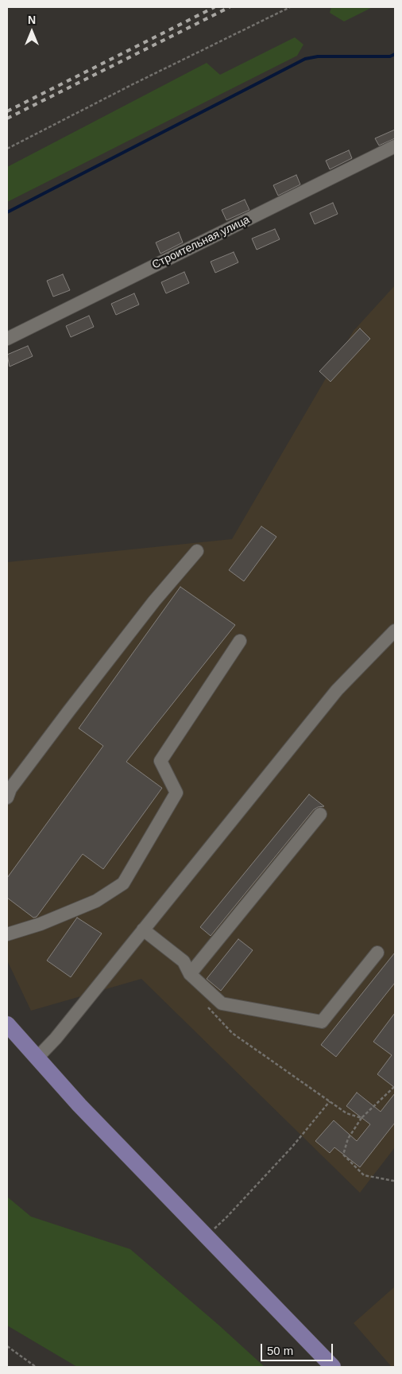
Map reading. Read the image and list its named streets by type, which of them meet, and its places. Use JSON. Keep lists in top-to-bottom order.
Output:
{
  "streets": {
    "street": ["Строительная улица"]
  },
  "scale_bar": "50 m",
  "north": "top"
}
